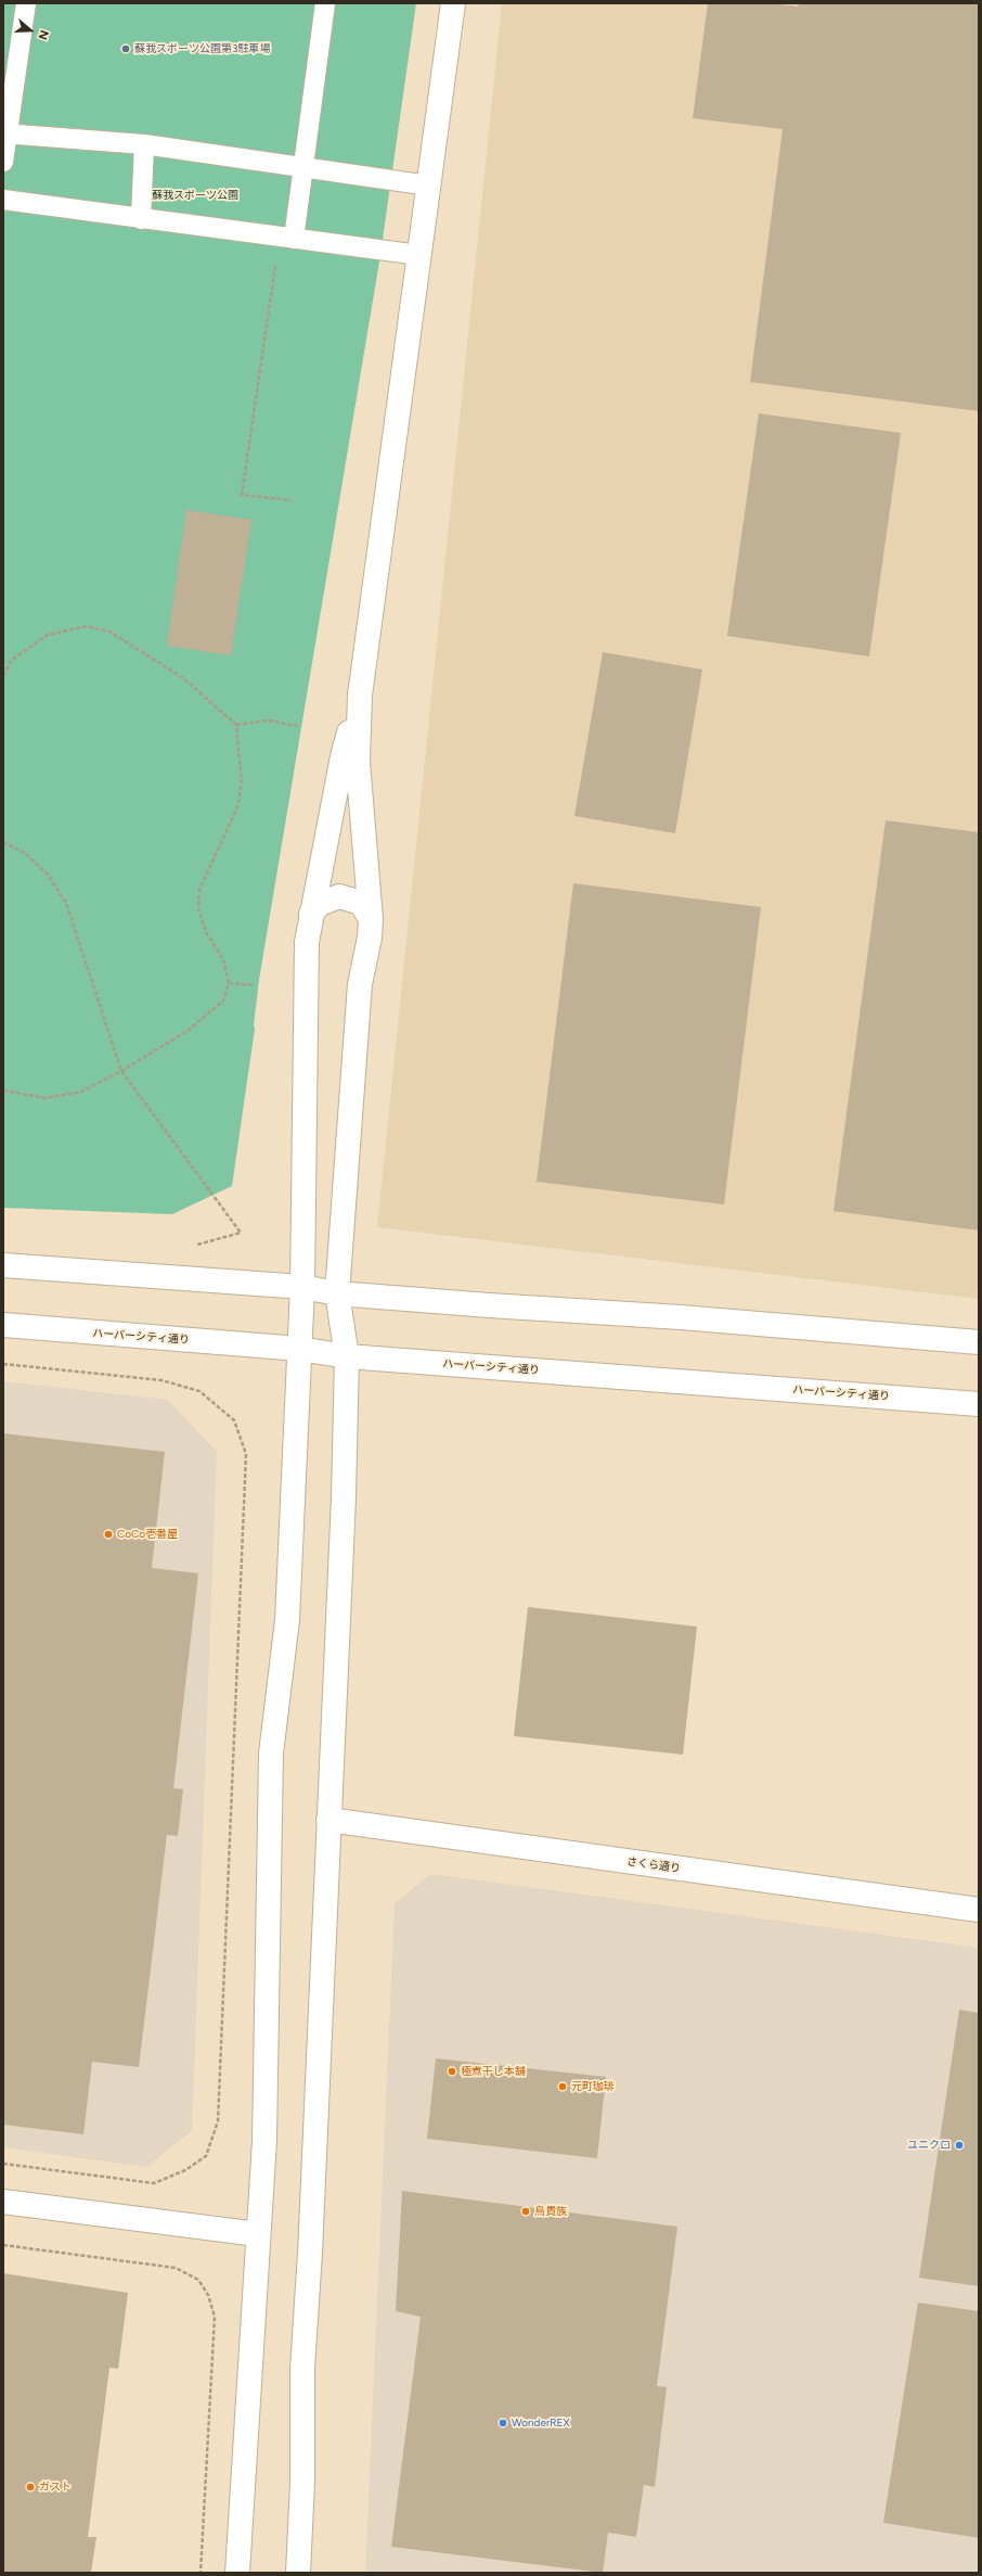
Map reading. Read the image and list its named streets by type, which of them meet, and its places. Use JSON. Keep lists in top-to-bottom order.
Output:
{
  "streets": {
    "street": ["ハーバーシティ通り", "さくら通り"]
  },
  "parks": ["蘇我スポーツ公園"],
  "places": [
    "蘇我スポーツ公園第3駐車場",
    "CoCo壱番屋",
    "極煮干し本舗",
    "元町珈琲",
    "ユニクロ",
    "鳥貴族",
    "WonderREX",
    "ガスト"
  ],
  "north": "right"
}
